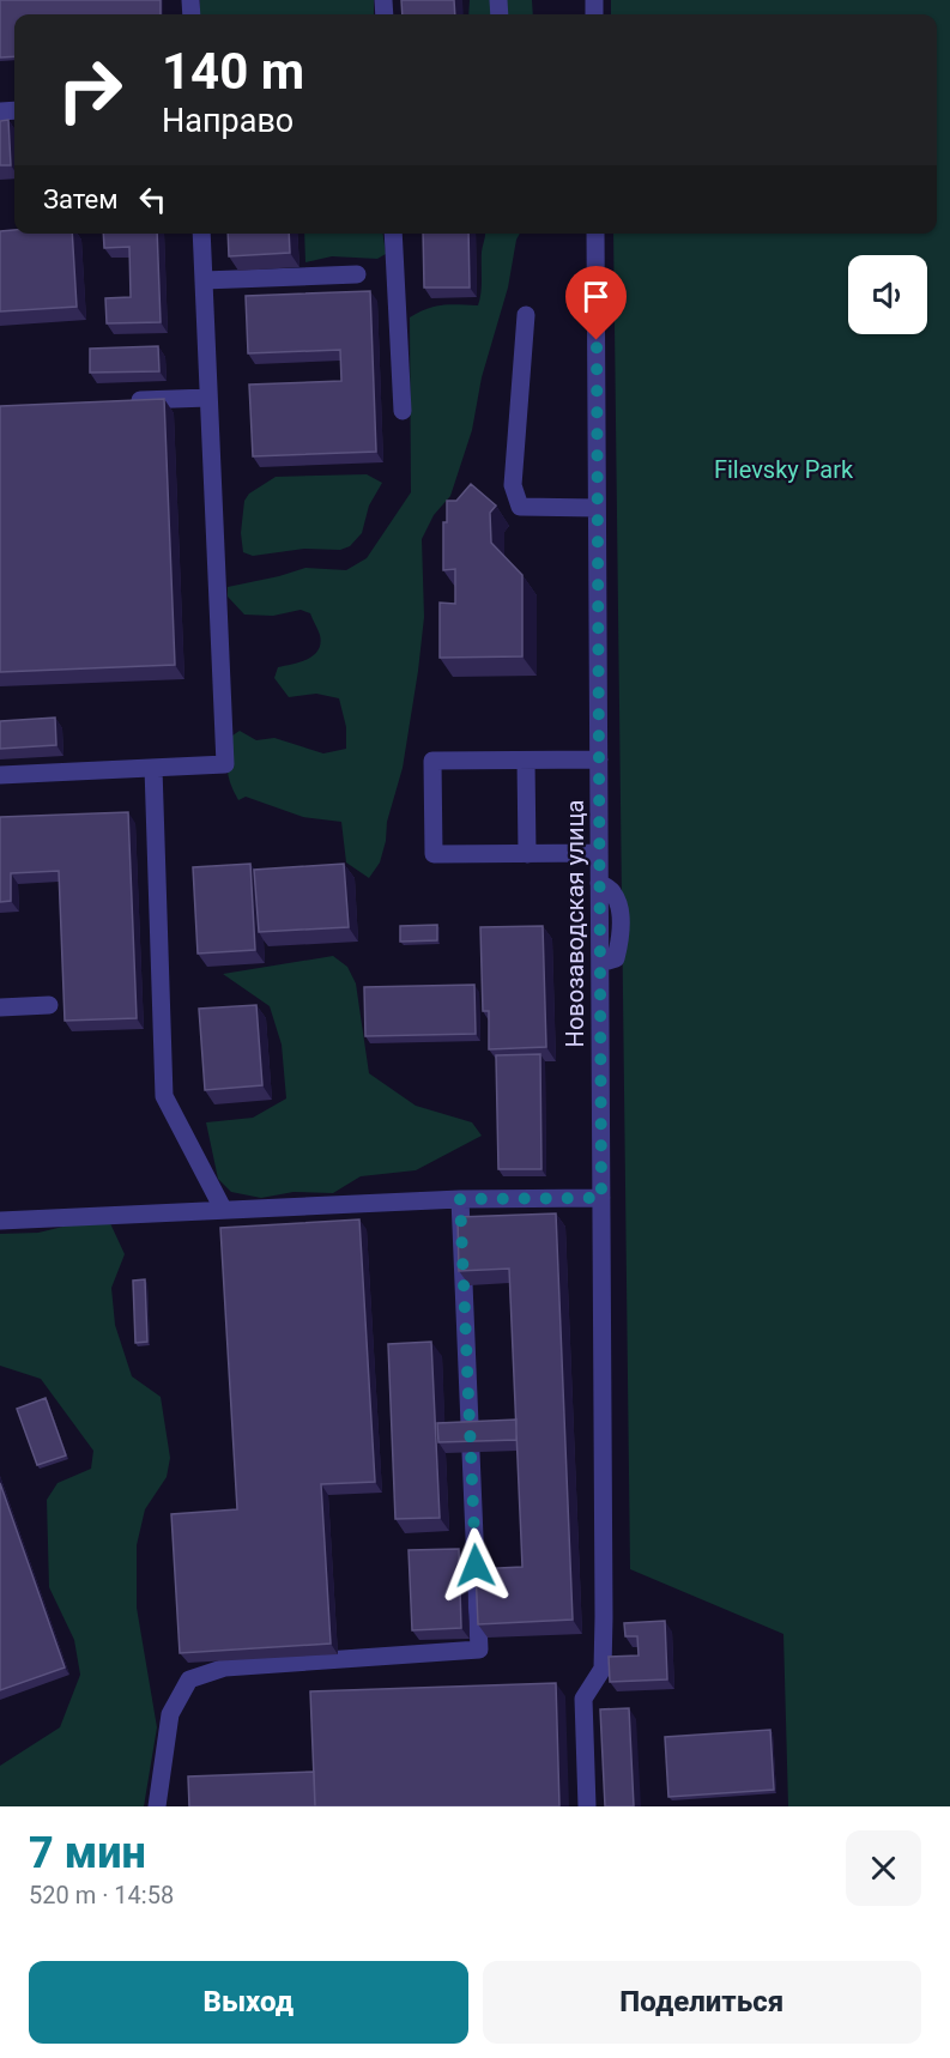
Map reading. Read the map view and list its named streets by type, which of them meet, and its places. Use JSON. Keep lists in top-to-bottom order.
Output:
{
  "streets": {
    "street": ["Новозаводская улица"]
  },
  "parks": ["Filevsky Park"],
  "page": {
    "turn": ["140 m", "Направо"],
    "then": "Затем",
    "heading": ["7 мин", "520 m · 14:58"],
    "buttons": ["Выход", "Поделиться"]
  }
}
